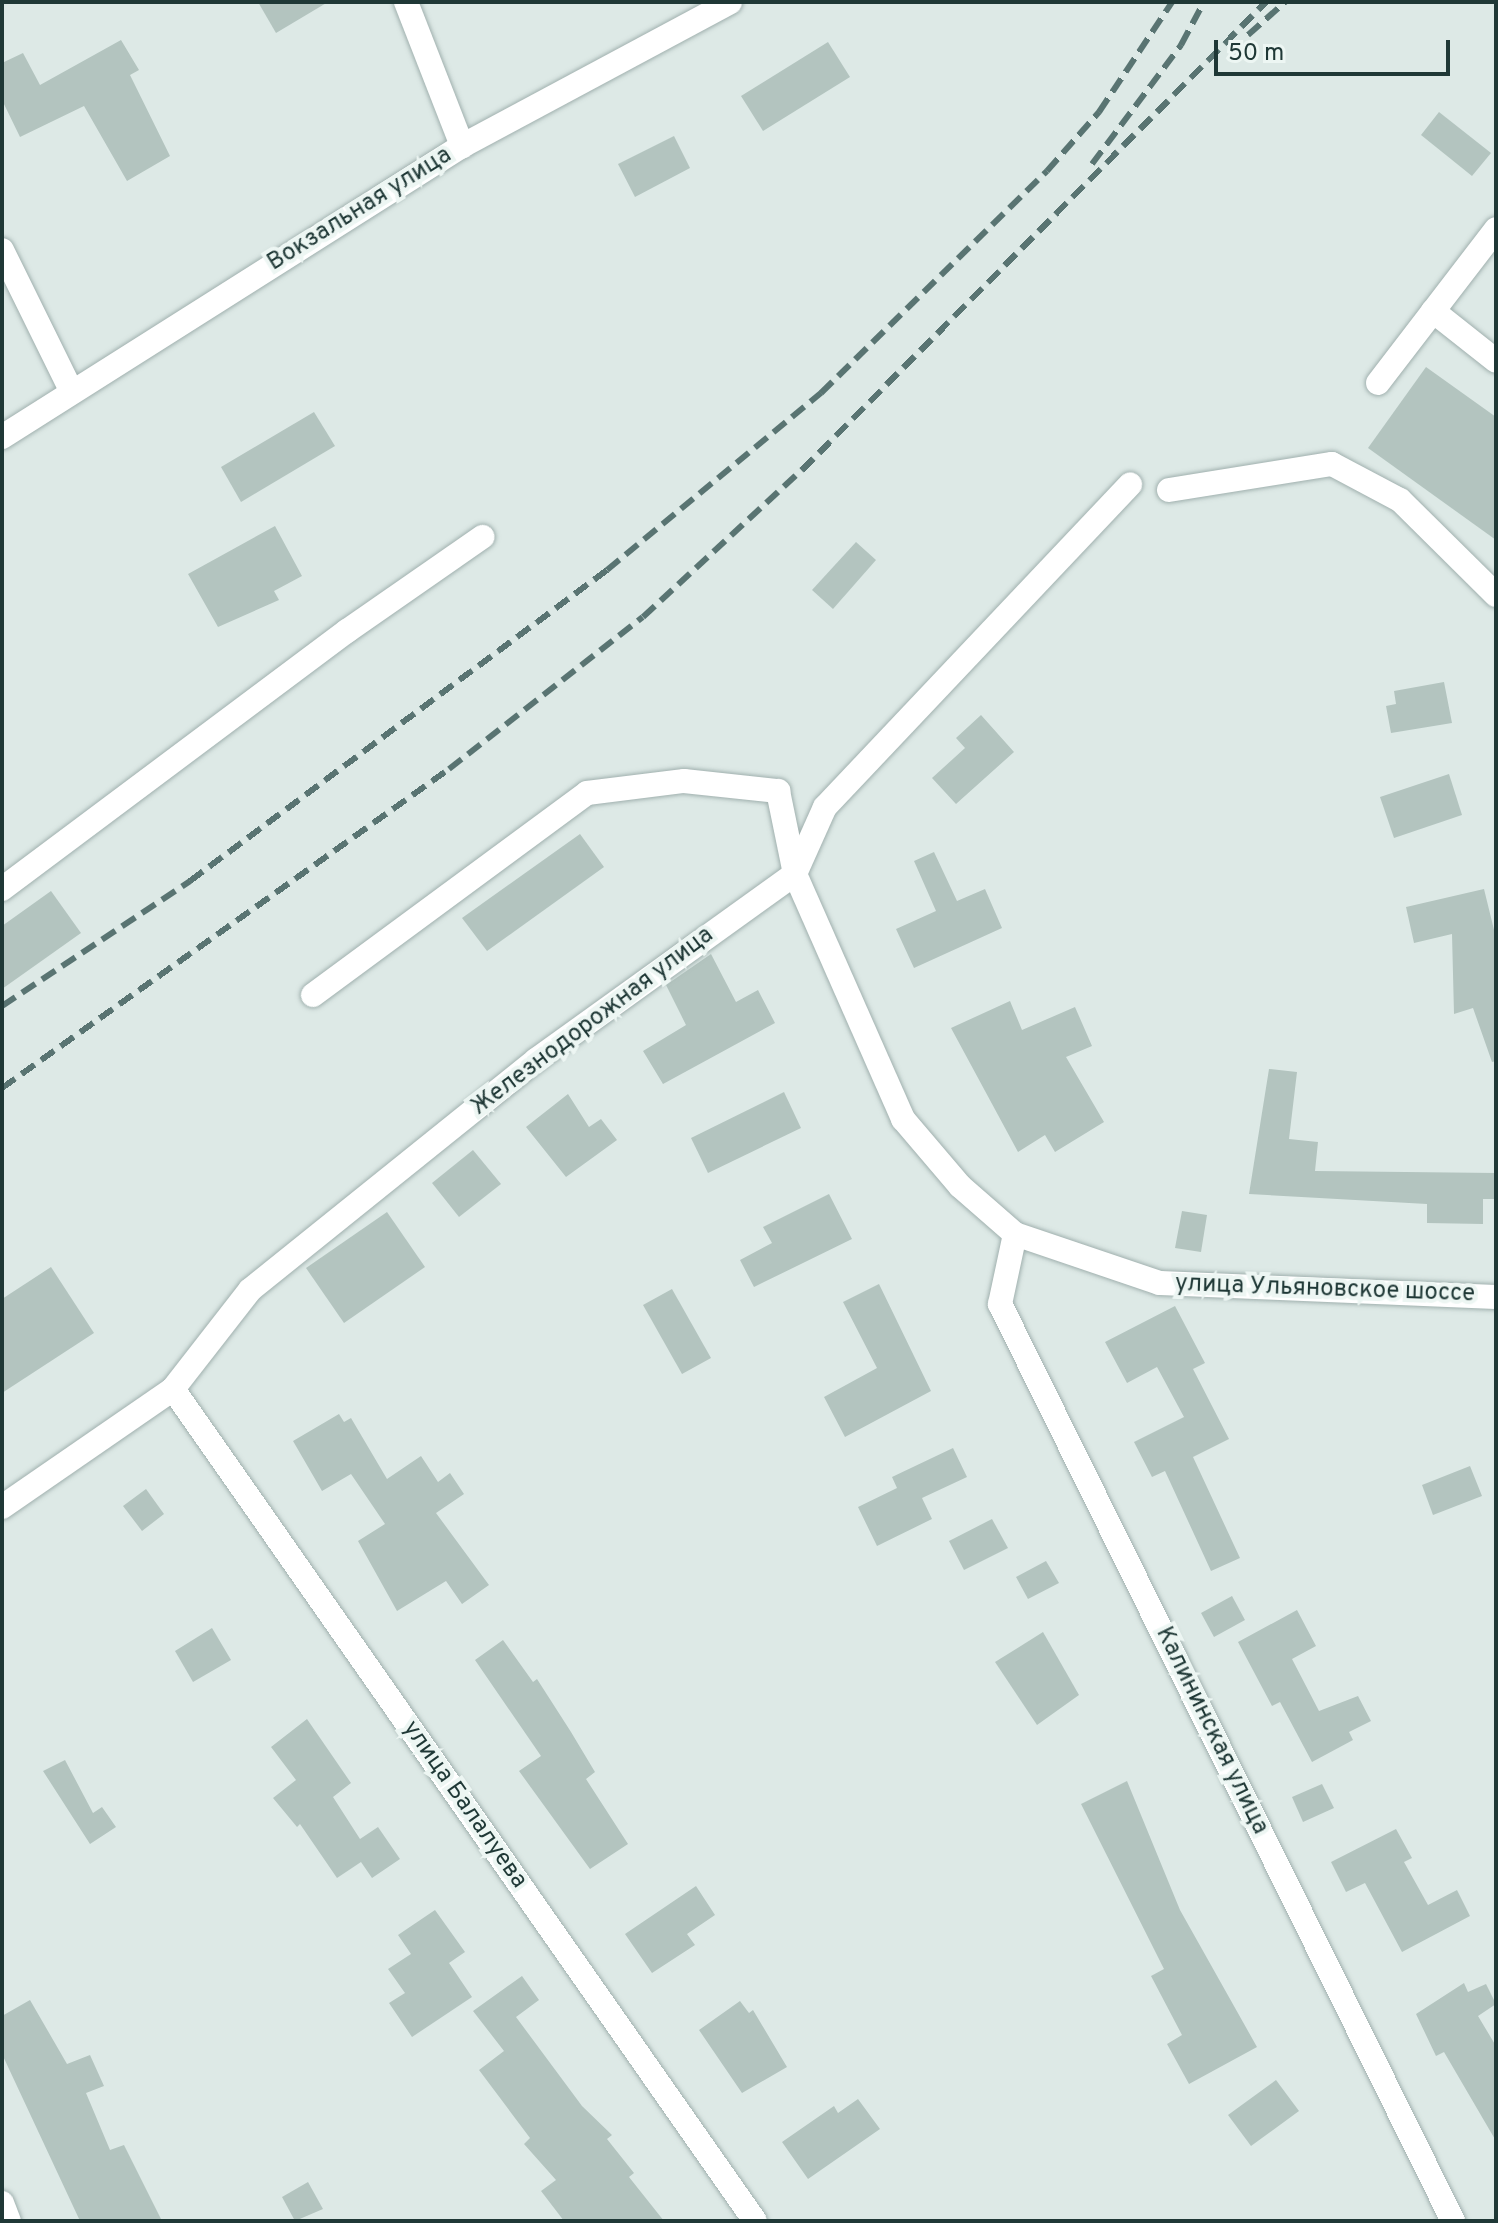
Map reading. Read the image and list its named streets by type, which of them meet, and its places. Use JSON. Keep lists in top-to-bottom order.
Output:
{
  "streets": {
    "street": [
      "Вокзальная улица",
      "Железнодорожная улица",
      "улица Ульяновское шоссе",
      "Калининская улица",
      "улица Балалуева"
    ]
  },
  "crossings": [
    ["Железнодорожная улица", "улица Ульяновское шоссе"],
    ["Железнодорожная улица", "улица Балалуева"],
    ["улица Ульяновское шоссе", "Калининская улица"]
  ],
  "scale_bar": "50 m"
}
